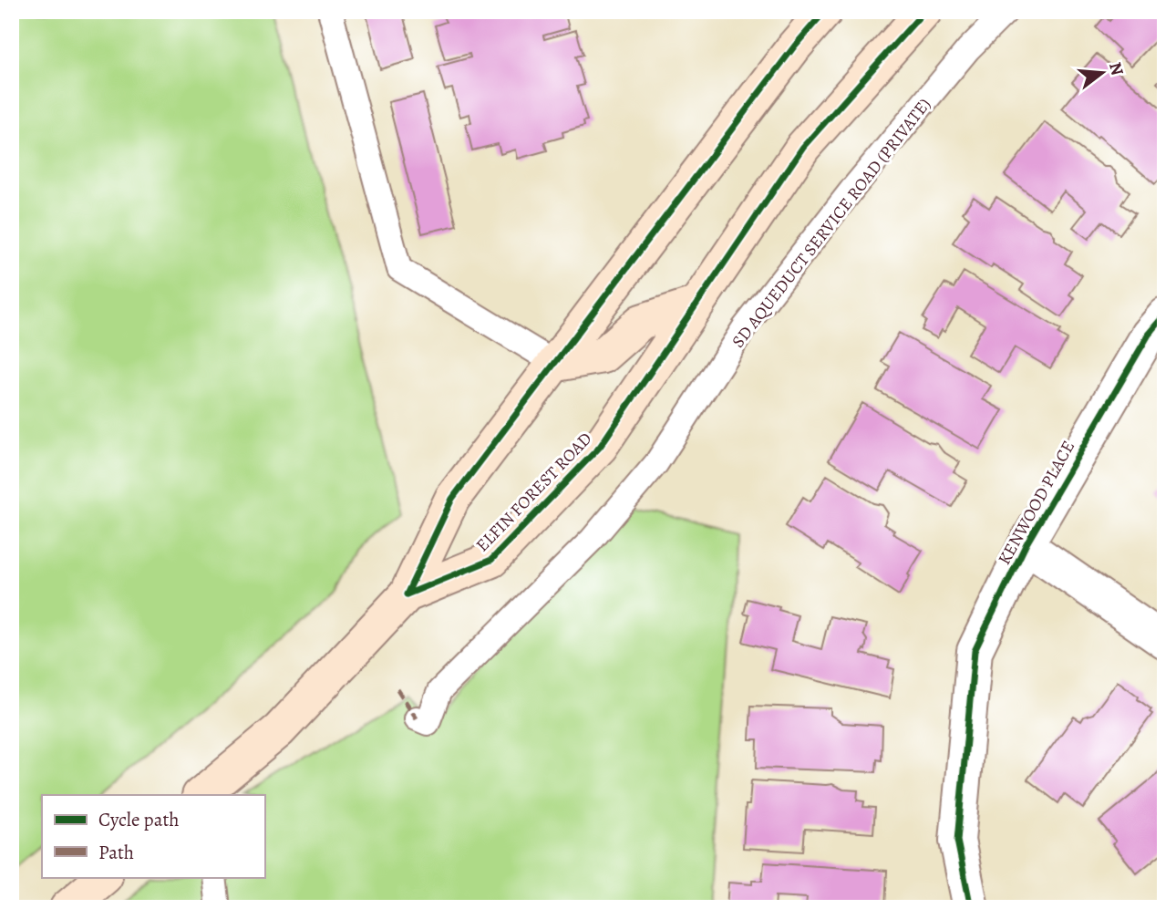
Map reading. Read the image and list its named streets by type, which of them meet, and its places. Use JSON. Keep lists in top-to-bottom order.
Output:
{
  "streets": {
    "main road": ["ELFIN FOREST ROAD"],
    "street": ["KENWOOD PLACE"],
    "lane": ["SD AQUEDUCT SERVICE ROAD (PRIVATE)"]
  },
  "legend": ["Cycle path", "Path"],
  "north": "right"
}
